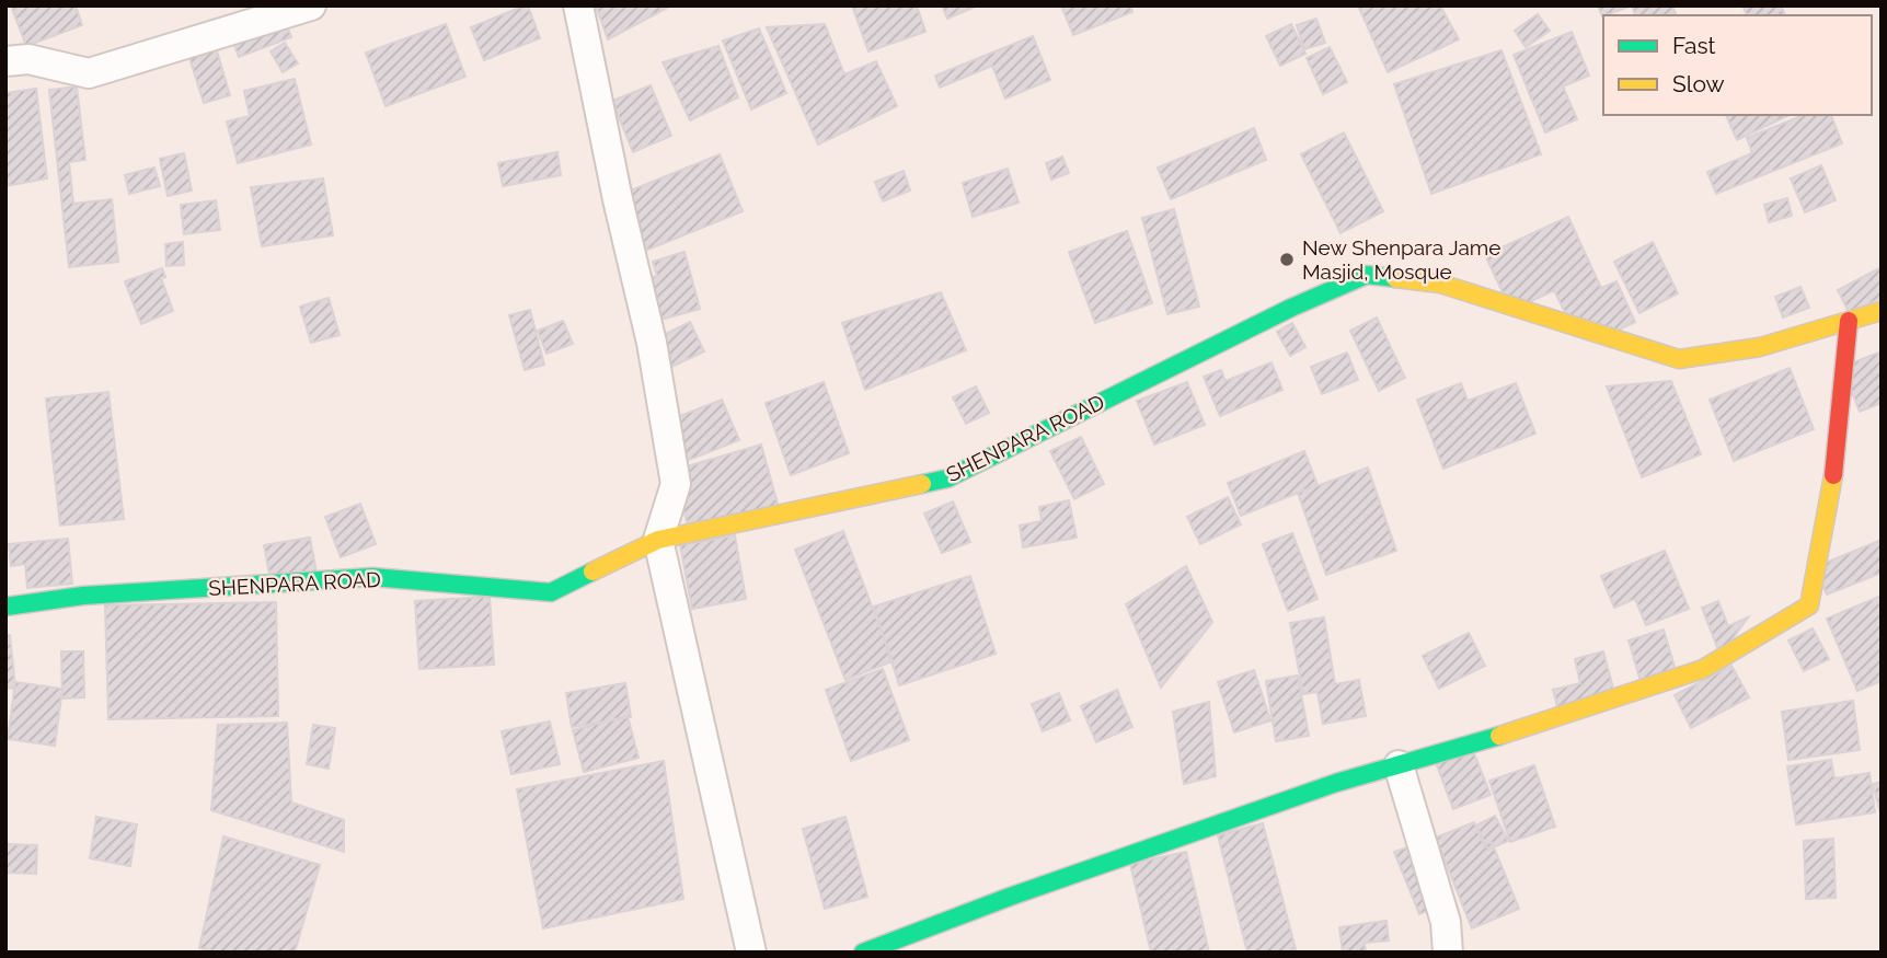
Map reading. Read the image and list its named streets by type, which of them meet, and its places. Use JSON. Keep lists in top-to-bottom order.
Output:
{
  "streets": {
    "street": ["SHENPARA ROAD"]
  },
  "places": ["New Shenpara Jame Masjid, Mosque"],
  "legend": ["Fast", "Slow"]
}
